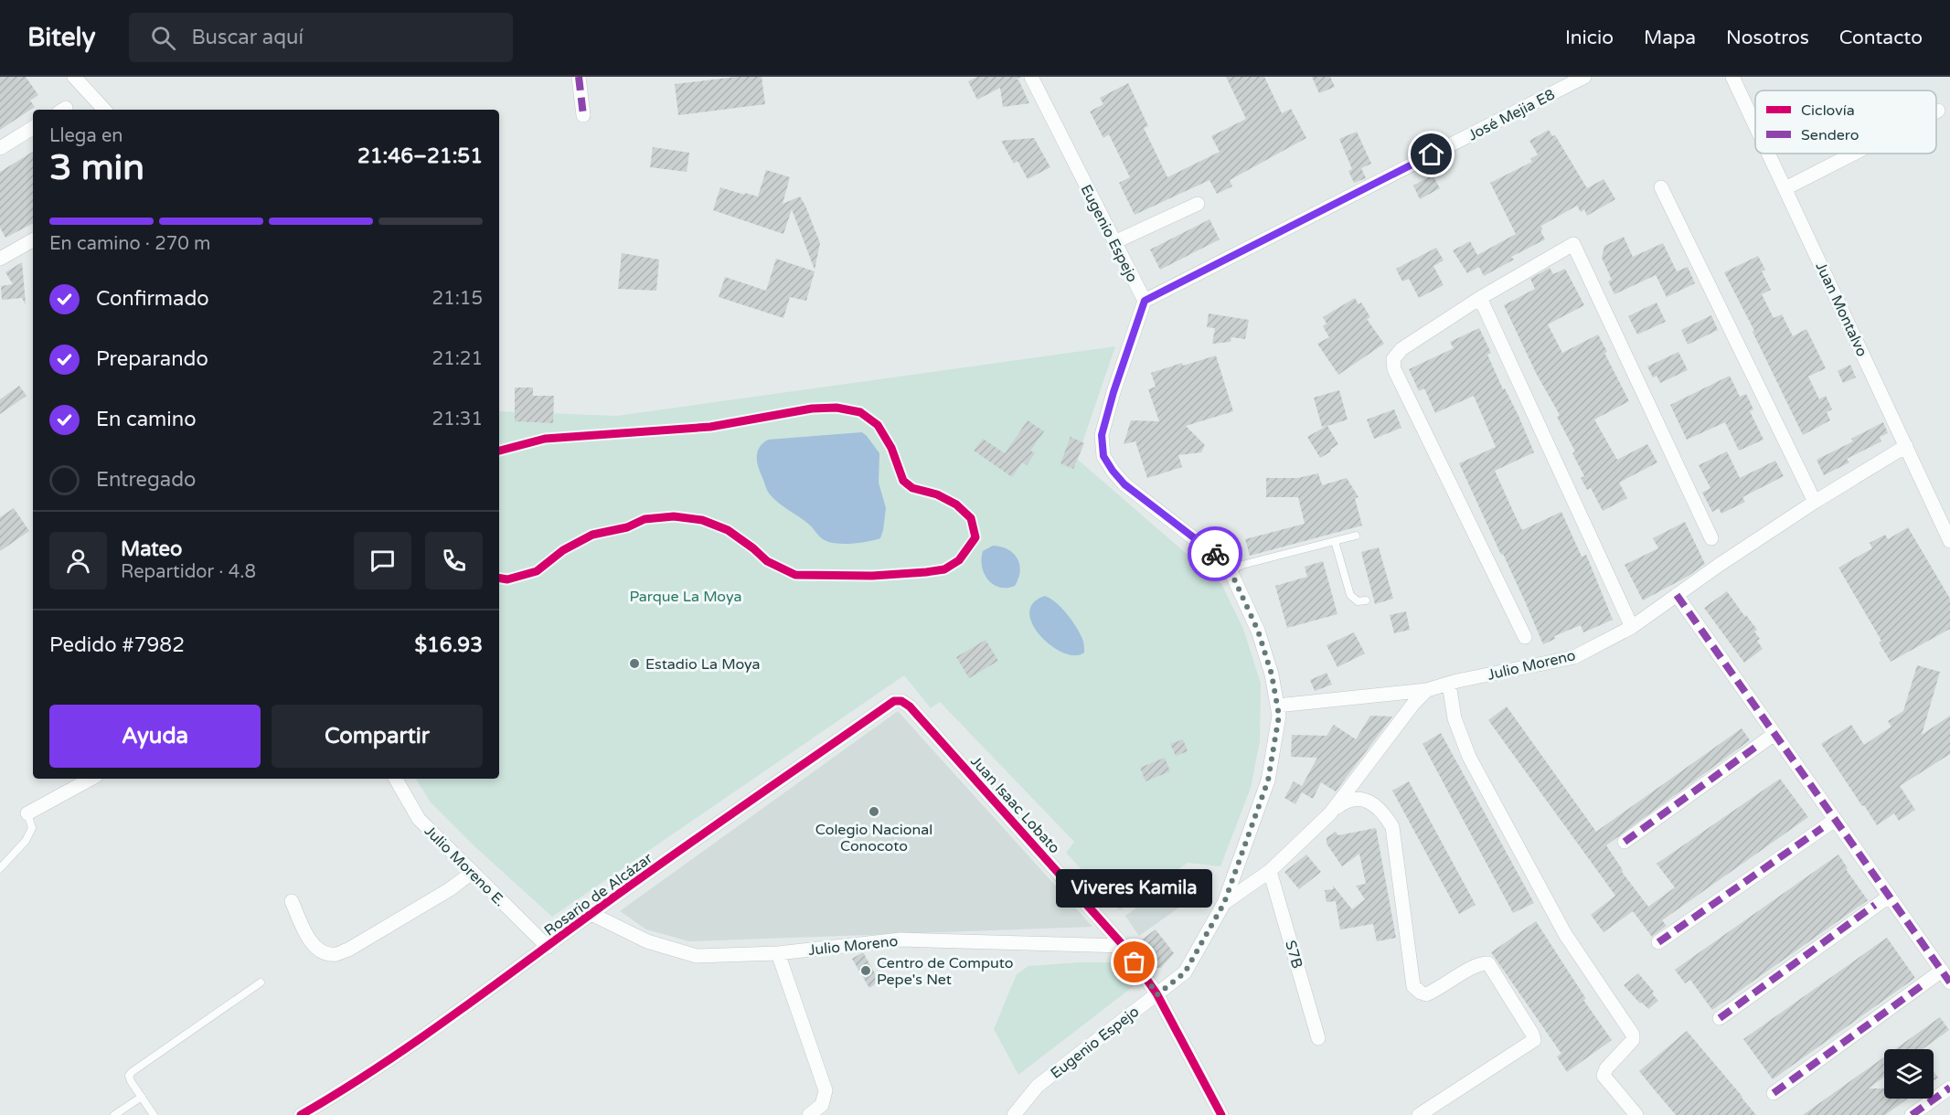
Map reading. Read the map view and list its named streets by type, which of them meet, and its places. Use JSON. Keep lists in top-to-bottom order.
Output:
{
  "streets": {
    "street": [
      "José Mejia E8",
      "Eugenio Espejo",
      "Juan Montalvo",
      "Julio Moreno",
      "Juan Isaac Lobato",
      "Julio Moreno E.",
      "Rosario de Alcázar",
      "S7B"
    ]
  },
  "crossings": [
    ["José Mejia E8", "Eugenio Espejo"],
    ["Eugenio Espejo", "Julio Moreno"],
    ["Eugenio Espejo", "Juan Isaac Lobato"],
    ["Juan Montalvo", "Julio Moreno"],
    ["Julio Moreno", "Juan Isaac Lobato"],
    ["Julio Moreno", "Rosario de Alcázar"],
    ["Juan Isaac Lobato", "Rosario de Alcázar"],
    ["Julio Moreno E.", "Rosario de Alcázar"]
  ],
  "parks": ["Parque La Moya"],
  "places": [
    "Estadio La Moya",
    "Colegio Nacional Conocoto",
    "Viveres Kamila",
    "Centro de Computo Pepe's Net"
  ],
  "legend": ["Ciclovía", "Sendero"],
  "page": {
    "header": "Bitely",
    "search": "Buscar aquí",
    "nav": [
      "Inicio",
      "Mapa",
      "Nosotros",
      "Contacto"
    ],
    "heading": ["3 min", "Llega en", "21:46–21:51"],
    "panel": [
      "Mateo",
      "Repartidor · 4.8",
      "Pedido #7982",
      "$16.93"
    ],
    "bar": "En camino · 270 m",
    "list": [
      ["Confirmado", "21:15"],
      ["Preparando", "21:21"],
      ["En camino", "21:31"],
      "Entregado"
    ],
    "buttons": ["Ayuda", "Compartir"],
    "bubble": "Viveres Kamila"
  }
}
